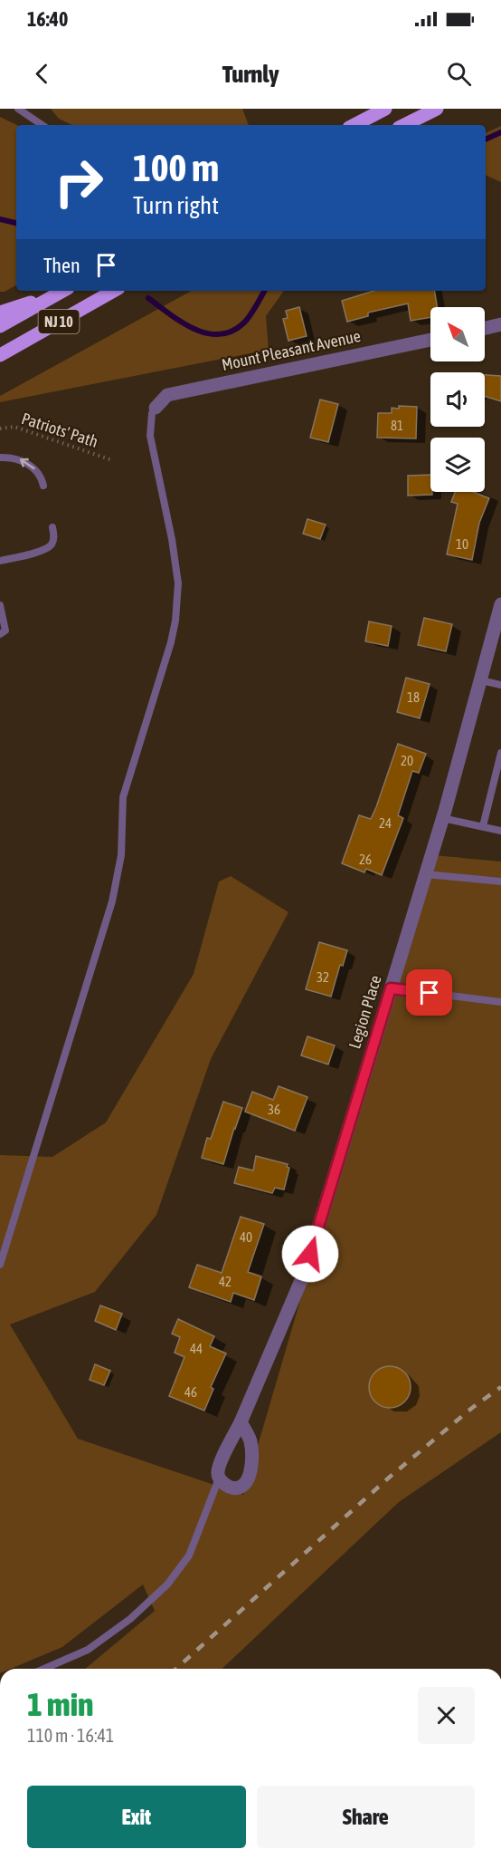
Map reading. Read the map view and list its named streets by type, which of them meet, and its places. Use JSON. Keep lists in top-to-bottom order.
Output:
{
  "streets": {
    "main road": ["NJ 10"],
    "street": ["Mount Pleasant Avenue", "Legion Place"],
    "path": ["Patriots' Path"]
  },
  "house_numbers": [
    "81",
    "10",
    "18",
    "20",
    "24",
    "26",
    "32",
    "36",
    "40",
    "42",
    "44",
    "46"
  ],
  "north": "top left",
  "page": {
    "status": "16:40",
    "header": "Turnly",
    "turn": ["100 m", "Turn right"],
    "then": "Then",
    "heading": ["1 min", "110 m · 16:41"],
    "buttons": ["Exit", "Share"]
  }
}
